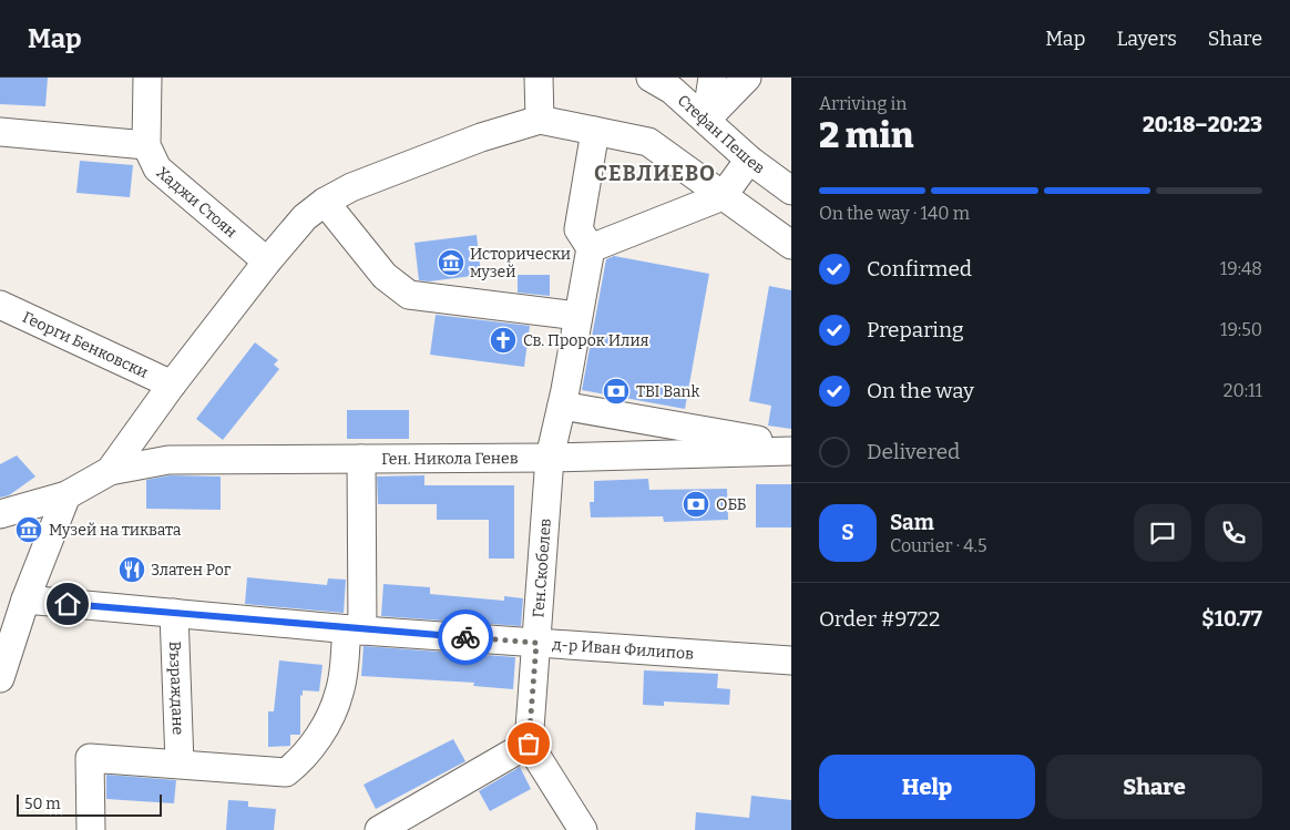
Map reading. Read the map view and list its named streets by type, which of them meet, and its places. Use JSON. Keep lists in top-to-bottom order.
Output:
{
  "streets": {
    "street": [
      "Стефан Пешев",
      "Хаджи Стоян",
      "Георги Бенковски",
      "Ген. Никола Генев",
      "Ген.Скобелев",
      "д-р Иван Филипов",
      "Възраждане"
    ]
  },
  "crossings": [
    ["Ген. Никола Генев", "Ген.Скобелев"],
    ["Ген.Скобелев", "д-р Иван Филипов"],
    ["д-р Иван Филипов", "Възраждане"]
  ],
  "districts": ["СЕВЛИЕВО"],
  "places": {
    "museum": ["Исторически музей", "Музей на тиквата"],
    "church": ["Св. Пророк Илия"],
    "bank": ["TBI Bank", "ОББ"],
    "restaurant": ["Златен Рог"]
  },
  "scale_bar": "50 m",
  "page": {
    "header": "Map",
    "nav": ["Map", "Layers", "Share"],
    "heading": ["2 min", "Arriving in", "20:18–20:23"],
    "panel": [
      "Sam",
      "Courier · 4.5",
      "Order #9722",
      "$10.77"
    ],
    "bar": "On the way · 140 m",
    "list": [
      ["Confirmed", "19:48"],
      ["Preparing", "19:50"],
      ["On the way", "20:11"],
      "Delivered"
    ],
    "round": "S",
    "buttons": ["Help", "Share"],
    "scale": "50 m"
  }
}
